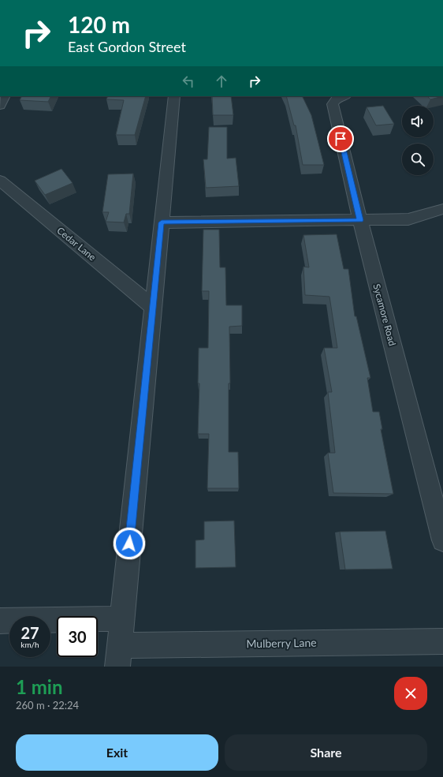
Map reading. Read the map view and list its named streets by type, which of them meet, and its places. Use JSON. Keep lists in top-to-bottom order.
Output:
{
  "streets": {
    "street": ["Cedar Lane", "Sycamore Road", "Mulberry Lane"]
  },
  "page": {
    "turn": ["120 m", "East Gordon Street"],
    "speed": "27 km/h",
    "limit": "30",
    "heading": ["1 min", "260 m · 22:24"],
    "buttons": ["Exit", "Share"]
  }
}
